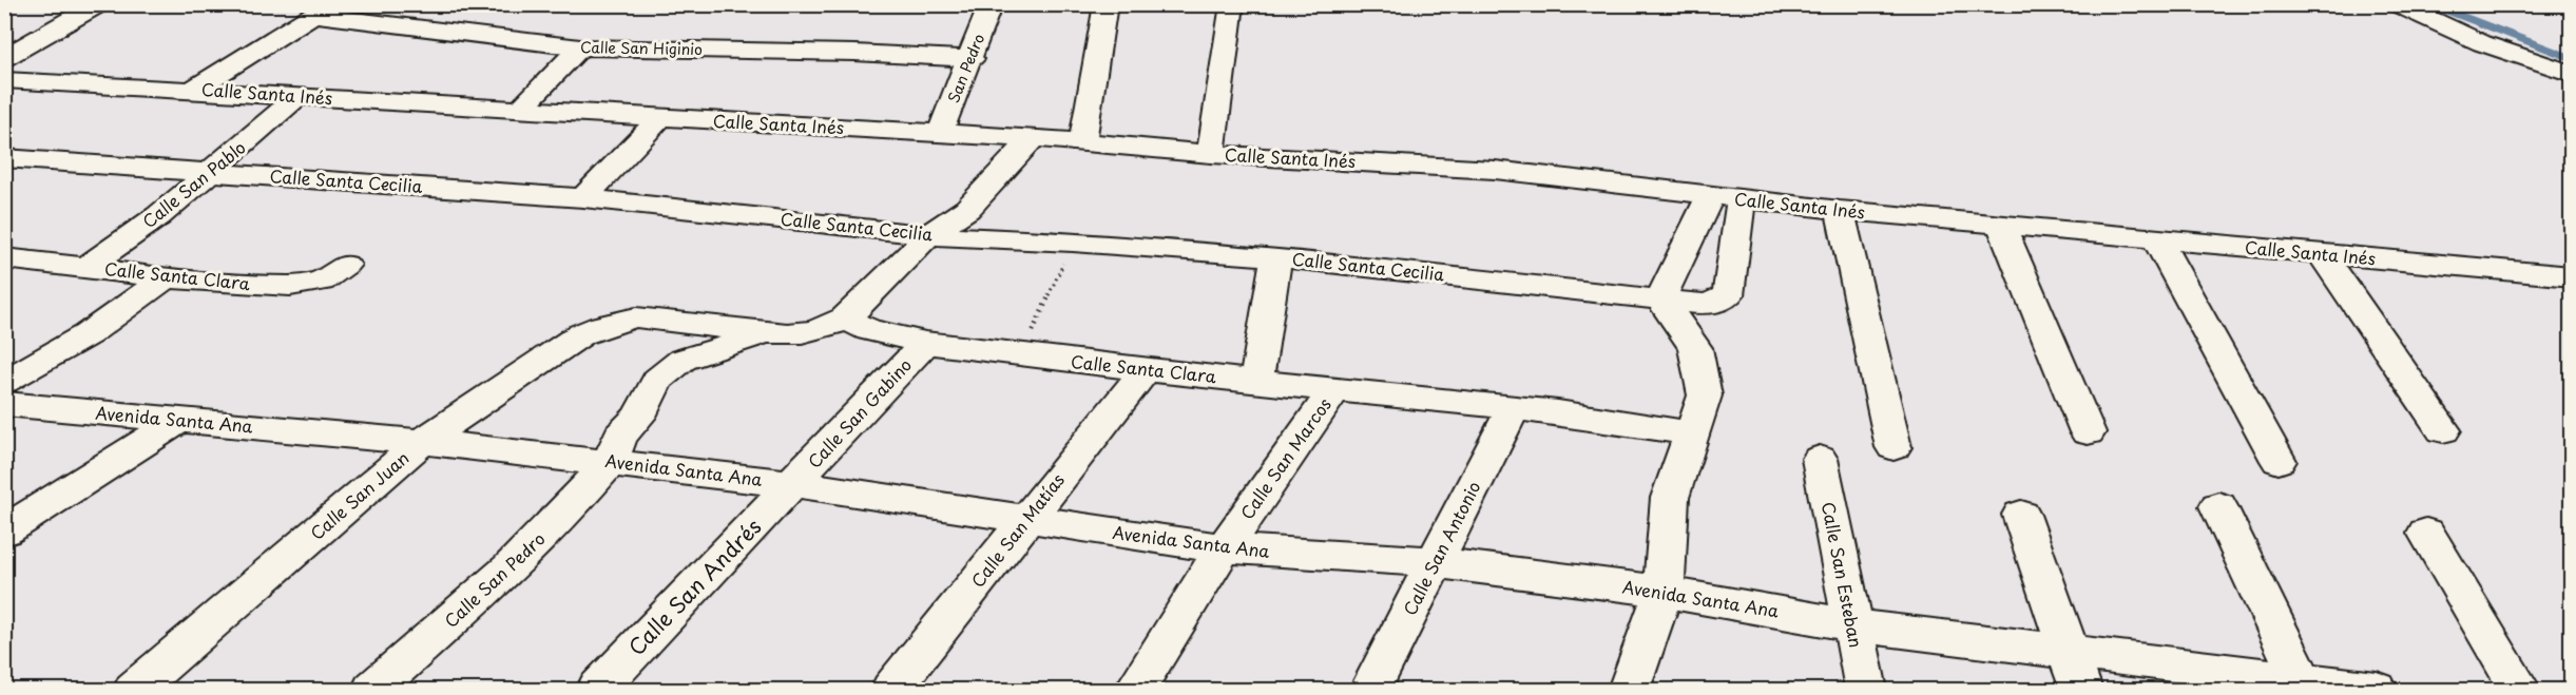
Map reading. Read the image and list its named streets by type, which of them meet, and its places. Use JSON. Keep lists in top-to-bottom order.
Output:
{
  "streets": {
    "street": [
      "Calle San Higinio",
      "San Pedro",
      "Calle Santa Inés",
      "Calle Santa Cecilia",
      "Calle San Pablo",
      "Calle Santa Clara",
      "Calle San Gabino",
      "Avenida Santa Ana",
      "Calle San Marcos",
      "Calle San Juan",
      "Calle San Matías",
      "Calle San Antonio",
      "Calle San Esteban",
      "Calle San Pedro",
      "Calle San Andrés"
    ]
  },
  "crossings": [
    ["Calle San Higinio", "San Pedro"],
    ["San Pedro", "Calle Santa Inés"],
    ["Calle Santa Inés", "Calle Santa Cecilia"],
    ["Calle Santa Inés", "Calle San Pablo"],
    ["Calle Santa Cecilia", "Calle San Pablo"],
    ["Calle San Pablo", "Calle Santa Clara"],
    ["Calle Santa Clara", "Calle San Gabino"],
    ["Calle Santa Clara", "Calle San Marcos"],
    ["Calle Santa Clara", "Calle San Matías"],
    ["Calle Santa Clara", "Calle San Antonio"],
    ["Calle San Gabino", "Avenida Santa Ana"],
    ["Calle San Gabino", "Calle San Andrés"],
    ["Avenida Santa Ana", "Calle San Marcos"],
    ["Avenida Santa Ana", "Calle San Juan"],
    ["Avenida Santa Ana", "Calle San Matías"],
    ["Avenida Santa Ana", "Calle San Antonio"],
    ["Avenida Santa Ana", "Calle San Esteban"],
    ["Avenida Santa Ana", "Calle San Pedro"],
    ["Avenida Santa Ana", "Calle San Andrés"],
    ["Calle San Juan", "Calle San Pedro"]
  ]
}
